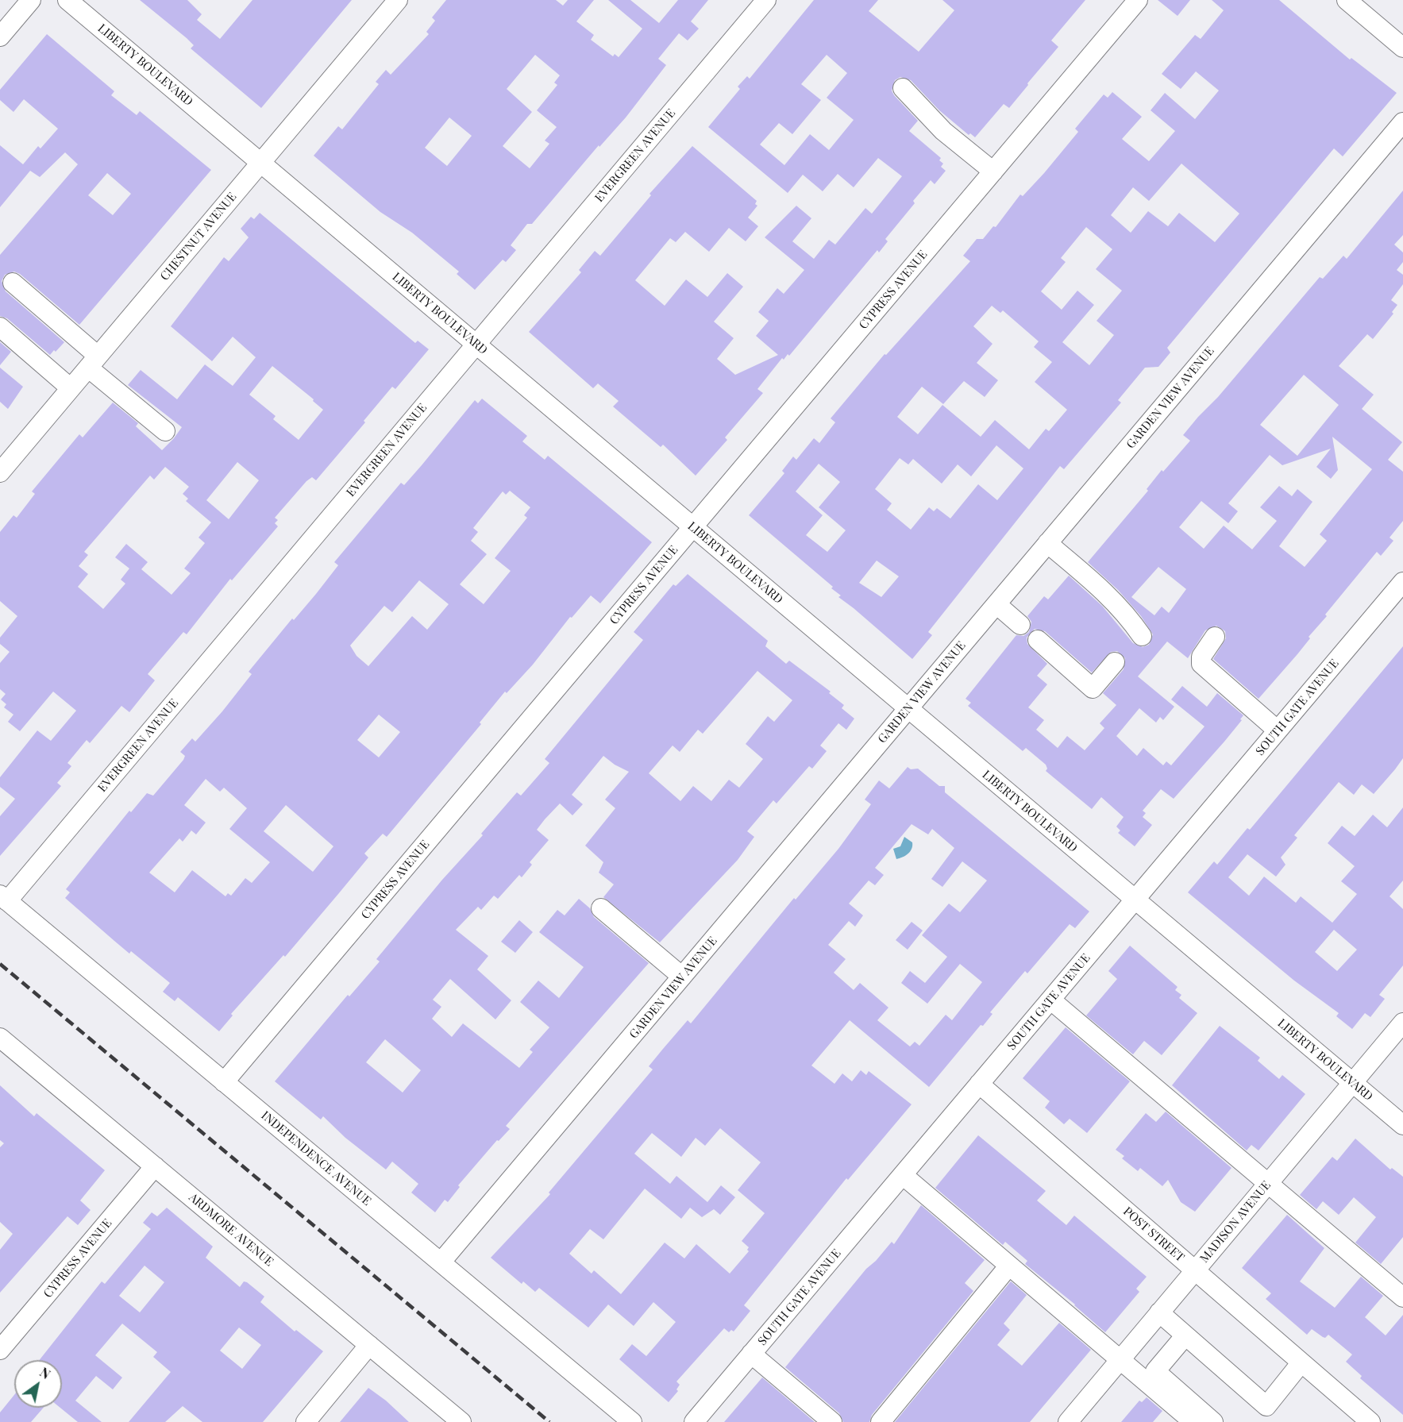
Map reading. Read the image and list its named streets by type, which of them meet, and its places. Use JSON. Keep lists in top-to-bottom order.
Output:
{
  "streets": {
    "street": [
      "LIBERTY BOULEVARD",
      "EVERGREEN AVENUE",
      "CHESTNUT AVENUE",
      "CYPRESS AVENUE",
      "GARDEN VIEW AVENUE",
      "SOUTH GATE AVENUE",
      "INDEPENDENCE AVENUE",
      "MADISON AVENUE",
      "ARDMORE AVENUE",
      "POST STREET"
    ]
  },
  "crossings": [
    ["LIBERTY BOULEVARD", "EVERGREEN AVENUE"],
    ["LIBERTY BOULEVARD", "CHESTNUT AVENUE"],
    ["LIBERTY BOULEVARD", "CYPRESS AVENUE"],
    ["LIBERTY BOULEVARD", "GARDEN VIEW AVENUE"],
    ["LIBERTY BOULEVARD", "SOUTH GATE AVENUE"],
    ["LIBERTY BOULEVARD", "MADISON AVENUE"],
    ["EVERGREEN AVENUE", "INDEPENDENCE AVENUE"],
    ["CYPRESS AVENUE", "INDEPENDENCE AVENUE"],
    ["CYPRESS AVENUE", "ARDMORE AVENUE"],
    ["GARDEN VIEW AVENUE", "INDEPENDENCE AVENUE"],
    ["SOUTH GATE AVENUE", "POST STREET"],
    ["MADISON AVENUE", "POST STREET"]
  ],
  "north": "top right"
}
